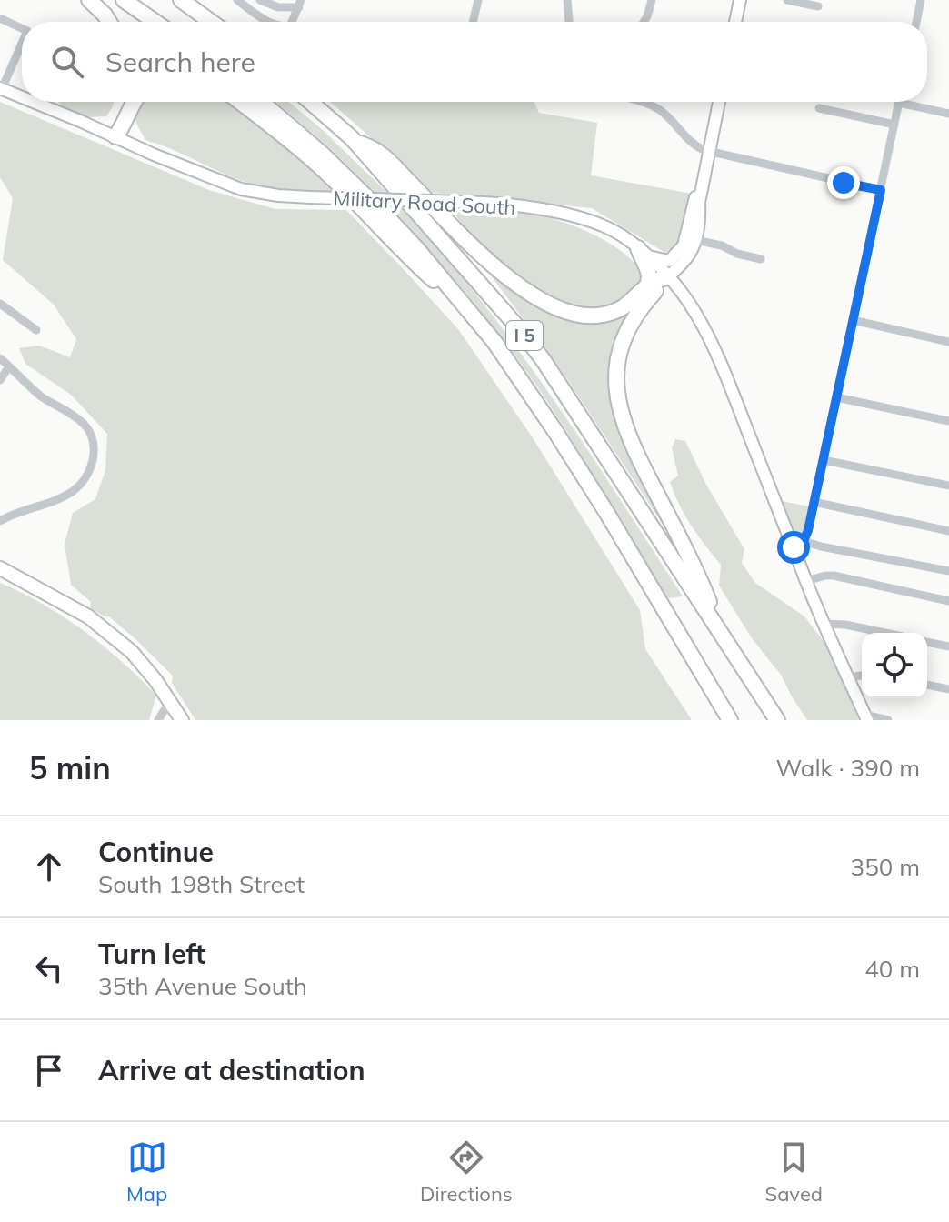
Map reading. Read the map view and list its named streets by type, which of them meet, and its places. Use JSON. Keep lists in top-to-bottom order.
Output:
{
  "streets": {
    "highway": ["I 5"],
    "main road": ["Military Road South"]
  },
  "page": {
    "search": "Search here",
    "heading": ["5 min", "Walk · 390 m"],
    "list": [
      ["Continue", "South 198th Street", "350 m"],
      ["Turn left", "35th Avenue South", "40 m"],
      "Arrive at destination"
    ],
    "nav": ["Map", "Directions", "Saved"]
  }
}
